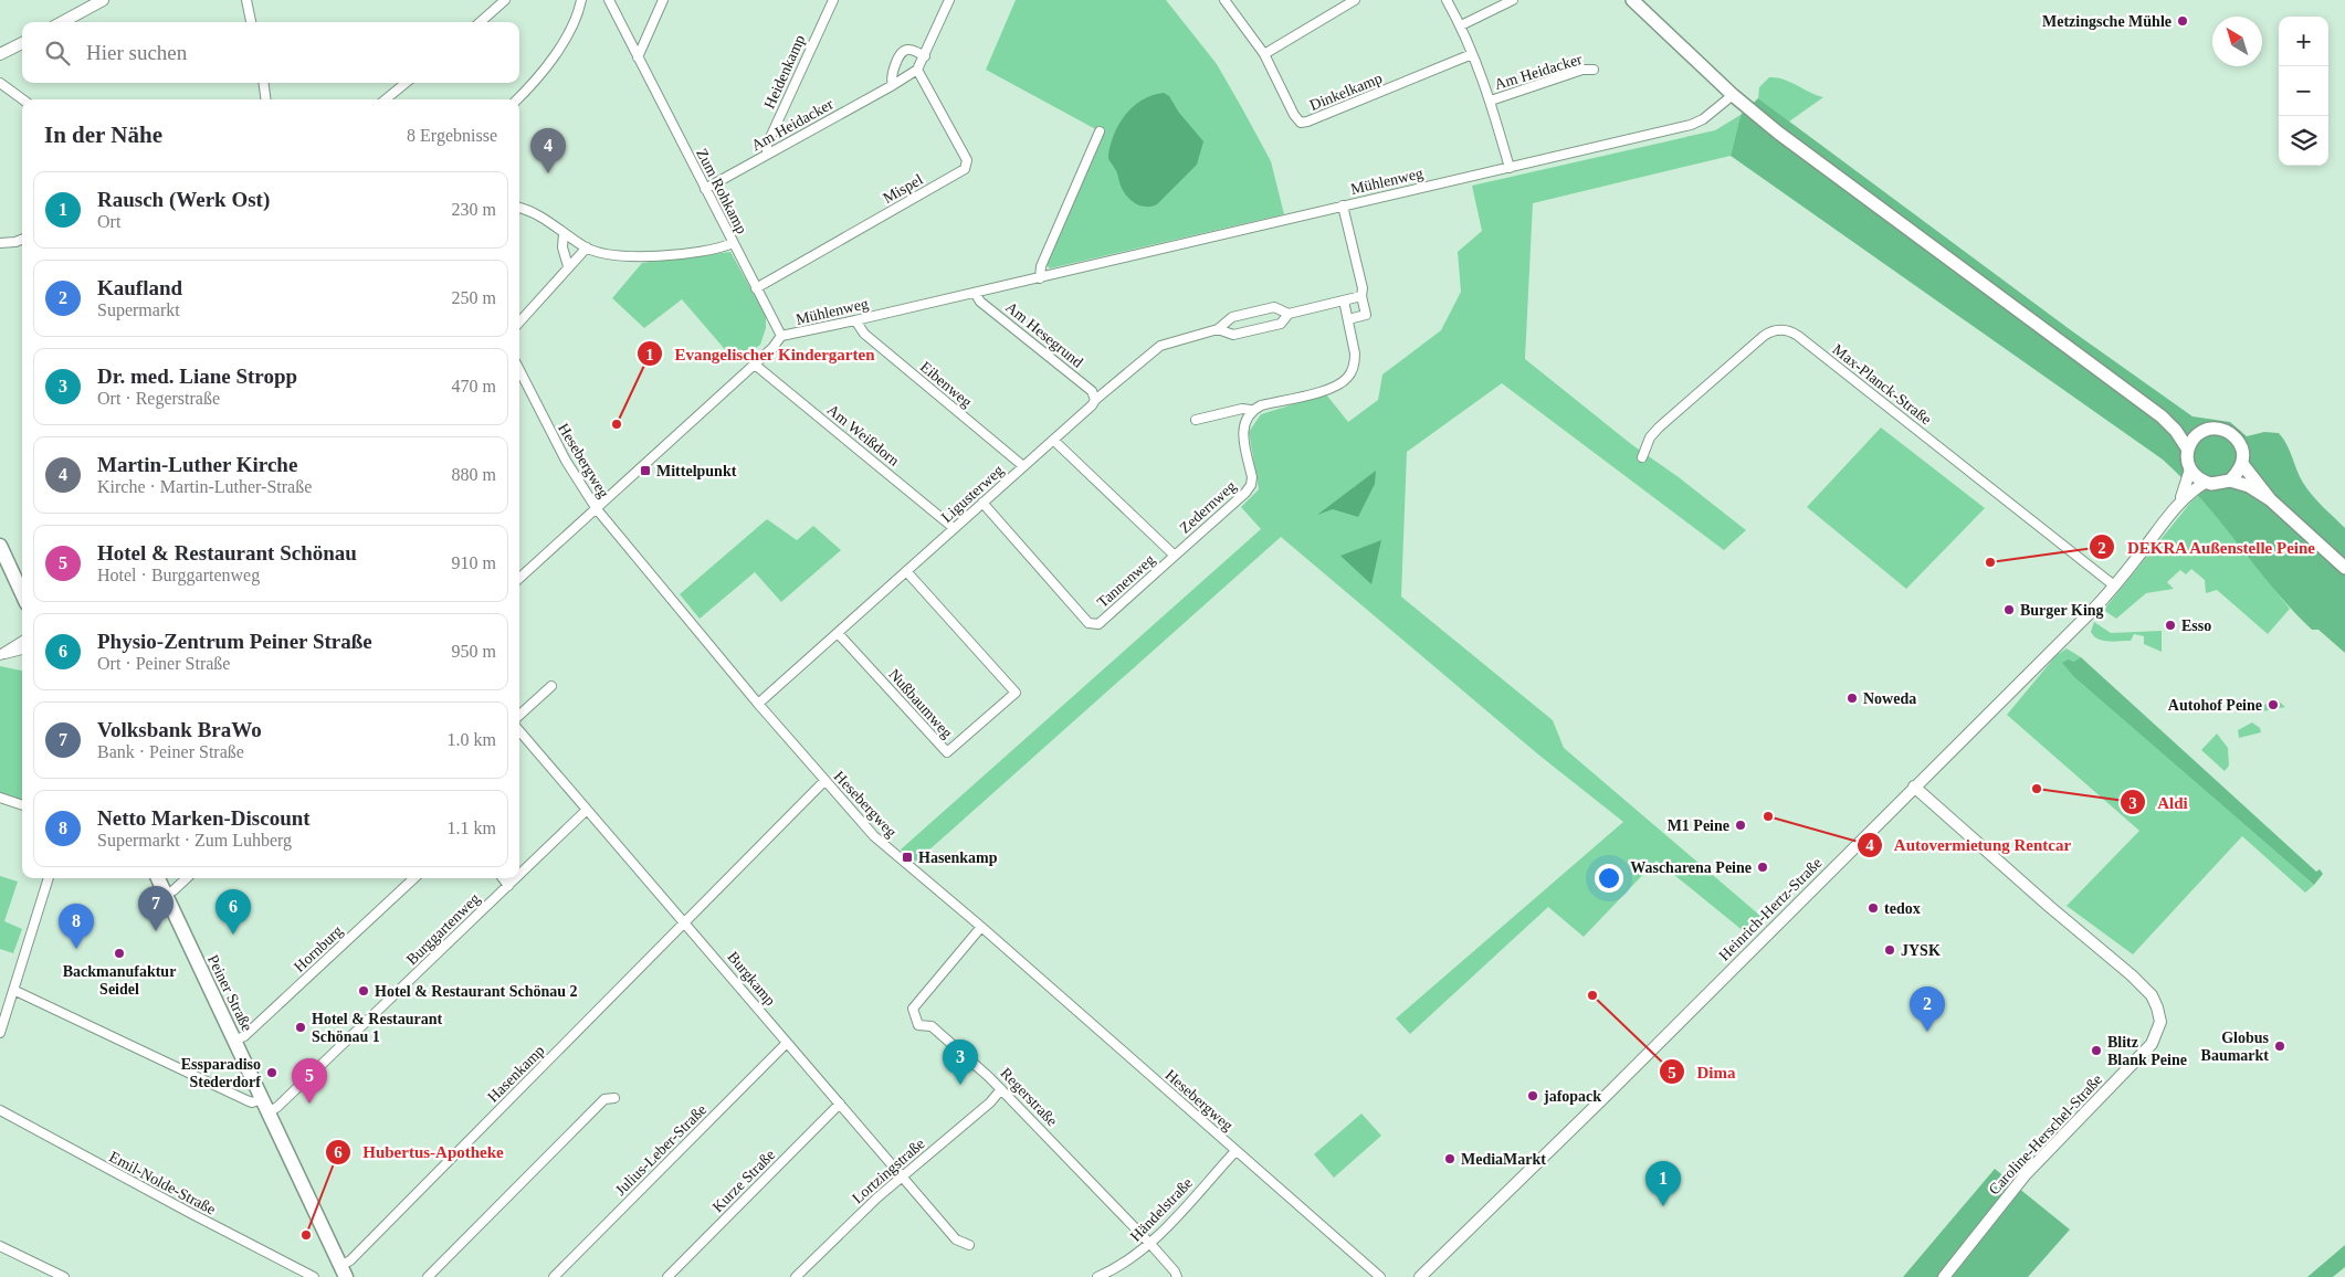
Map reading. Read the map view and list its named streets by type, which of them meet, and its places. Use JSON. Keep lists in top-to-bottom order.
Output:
{
  "streets": {
    "main road": ["Peiner Straße"],
    "street": [
      "Heidenkamp",
      "Am Heidacker",
      "Dinkelkamp",
      "Mühlenweg",
      "Mispel",
      "Zum Rohkamp",
      "Am Hesegrund",
      "Eibenweg",
      "Max-Planck-Straße",
      "Am Weißdorn",
      "Hesebergweg",
      "Ligusterweg",
      "Zedernweg",
      "Tannenweg",
      "Nußbaumweg",
      "Heinrich-Hertz-Straße",
      "Burggartenweg",
      "Hornburg",
      "Burgkamp",
      "Hasenkamp",
      "Regerstraße",
      "Caroline-Herschel-Straße",
      "Julius-Leber-Straße",
      "Lortzingstraße",
      "Kurze Straße",
      "Emil-Nolde-Straße",
      "Händelstraße"
    ]
  },
  "crossings": [
    ["Heidenkamp", "Am Heidacker"],
    ["Am Heidacker", "Dinkelkamp"],
    ["Am Heidacker", "Mühlenweg"],
    ["Am Heidacker", "Mispel"],
    ["Am Heidacker", "Zum Rohkamp"],
    ["Mühlenweg", "Zum Rohkamp"],
    ["Mühlenweg", "Am Hesegrund"],
    ["Mühlenweg", "Eibenweg"],
    ["Mühlenweg", "Am Weißdorn"],
    ["Mühlenweg", "Hesebergweg"],
    ["Mispel", "Zum Rohkamp"],
    ["Am Hesegrund", "Ligusterweg"],
    ["Eibenweg", "Ligusterweg"],
    ["Max-Planck-Straße", "Heinrich-Hertz-Straße"],
    ["Am Weißdorn", "Ligusterweg"],
    ["Hesebergweg", "Ligusterweg"],
    ["Hesebergweg", "Hasenkamp"],
    ["Hesebergweg", "Regerstraße"],
    ["Hesebergweg", "Händelstraße"],
    ["Ligusterweg", "Tannenweg"],
    ["Ligusterweg", "Nußbaumweg"],
    ["Zedernweg", "Tannenweg"],
    ["Heinrich-Hertz-Straße", "Caroline-Herschel-Straße"],
    ["Burggartenweg", "Burgkamp"],
    ["Burggartenweg", "Peiner Straße"],
    ["Hornburg", "Peiner Straße"],
    ["Burgkamp", "Hasenkamp"],
    ["Burgkamp", "Julius-Leber-Straße"],
    ["Burgkamp", "Lortzingstraße"],
    ["Burgkamp", "Kurze Straße"],
    ["Peiner Straße", "Hasenkamp"],
    ["Regerstraße", "Lortzingstraße"],
    ["Regerstraße", "Händelstraße"]
  ],
  "places": {
    "other": [
      "Metzingsche Mühle",
      "Evangelischer Kindergarten",
      "DEKRA Außenstelle Peine",
      "Burger King",
      "Esso",
      "Noweda",
      "Autohof Peine",
      "Aldi",
      "Autovermietung Rentcar",
      "M1 Peine",
      "Wascharena Peine",
      "tedox",
      "JYSK",
      "Backmanufaktur Seidel",
      "Hotel & Restaurant Schönau 2",
      "Dima",
      "Hotel & Restaurant Schönau 1",
      "Globus Baumarkt",
      "Blitz Blank Peine",
      "Essparadiso Stederdorf",
      "jafopack",
      "MediaMarkt",
      "Hubertus-Apotheke"
    ],
    "transit": ["Mittelpunkt", "Hasenkamp"]
  },
  "north": "top left",
  "page": {
    "map_buttons": ["+", "−"],
    "search": "Hier suchen",
    "heading": ["In der Nähe", "8 Ergebnisse"],
    "pins": [
      "4",
      "7",
      "6",
      "8",
      "2",
      "3",
      "5",
      "1"
    ],
    "list": [
      {
        "mark": "1",
        "name": "Rausch (Werk Ost)",
        "note": "Ort",
        "value": "230 m"
      },
      {
        "mark": "2",
        "name": "Kaufland",
        "note": "Supermarkt",
        "value": "250 m"
      },
      {
        "mark": "3",
        "name": "Dr. med. Liane Stropp",
        "note": "Ort · Regerstraße",
        "value": "470 m"
      },
      {
        "mark": "4",
        "name": "Martin-Luther Kirche",
        "note": "Kirche · Martin-Luther-Straße",
        "value": "880 m"
      },
      {
        "mark": "5",
        "name": "Hotel & Restaurant Schönau",
        "note": "Hotel · Burggartenweg",
        "value": "910 m"
      },
      {
        "mark": "6",
        "name": "Physio-Zentrum Peiner Straße",
        "note": "Ort · Peiner Straße",
        "value": "950 m"
      },
      {
        "mark": "7",
        "name": "Volksbank BraWo",
        "note": "Bank · Peiner Straße",
        "value": "1.0 km"
      },
      {
        "mark": "8",
        "name": "Netto Marken-Discount",
        "note": "Supermarkt · Zum Luhberg",
        "value": "1.1 km"
      }
    ]
  }
}
